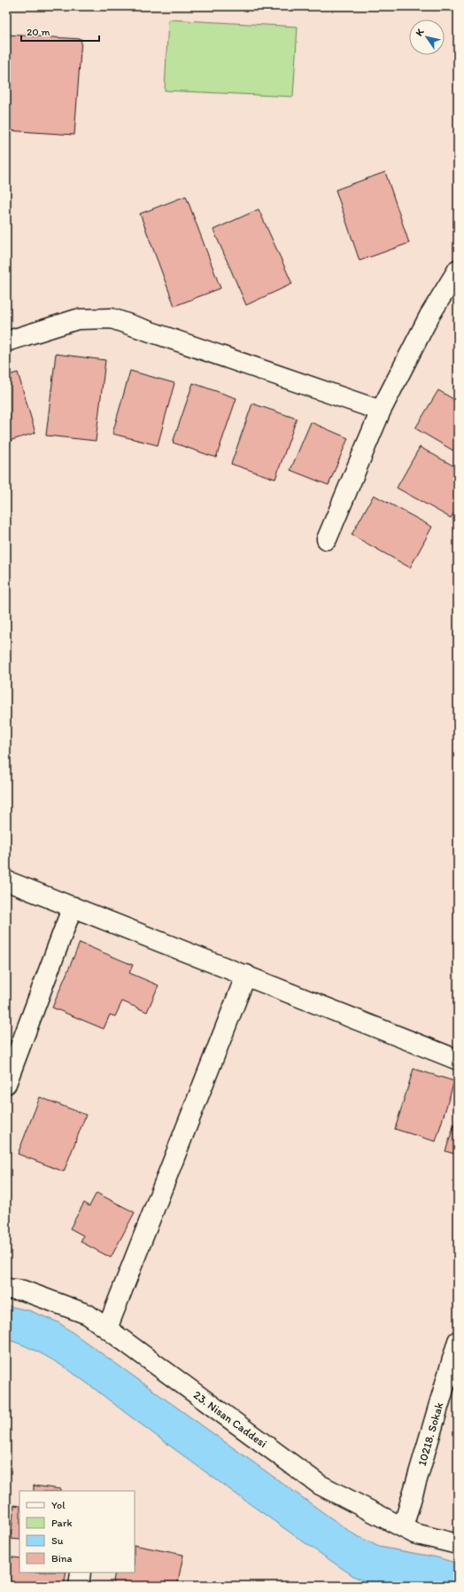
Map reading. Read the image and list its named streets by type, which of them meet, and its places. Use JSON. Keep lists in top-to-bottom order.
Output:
{
  "streets": {
    "street": ["23. Nisan Caddesi", "10218. Sokak"]
  },
  "crossings": [
    ["23. Nisan Caddesi", "10218. Sokak"]
  ],
  "legend": [
    "Yol",
    "Park",
    "Su",
    "Bina"
  ],
  "scale_bar": "20 m",
  "north": "top left"
}
